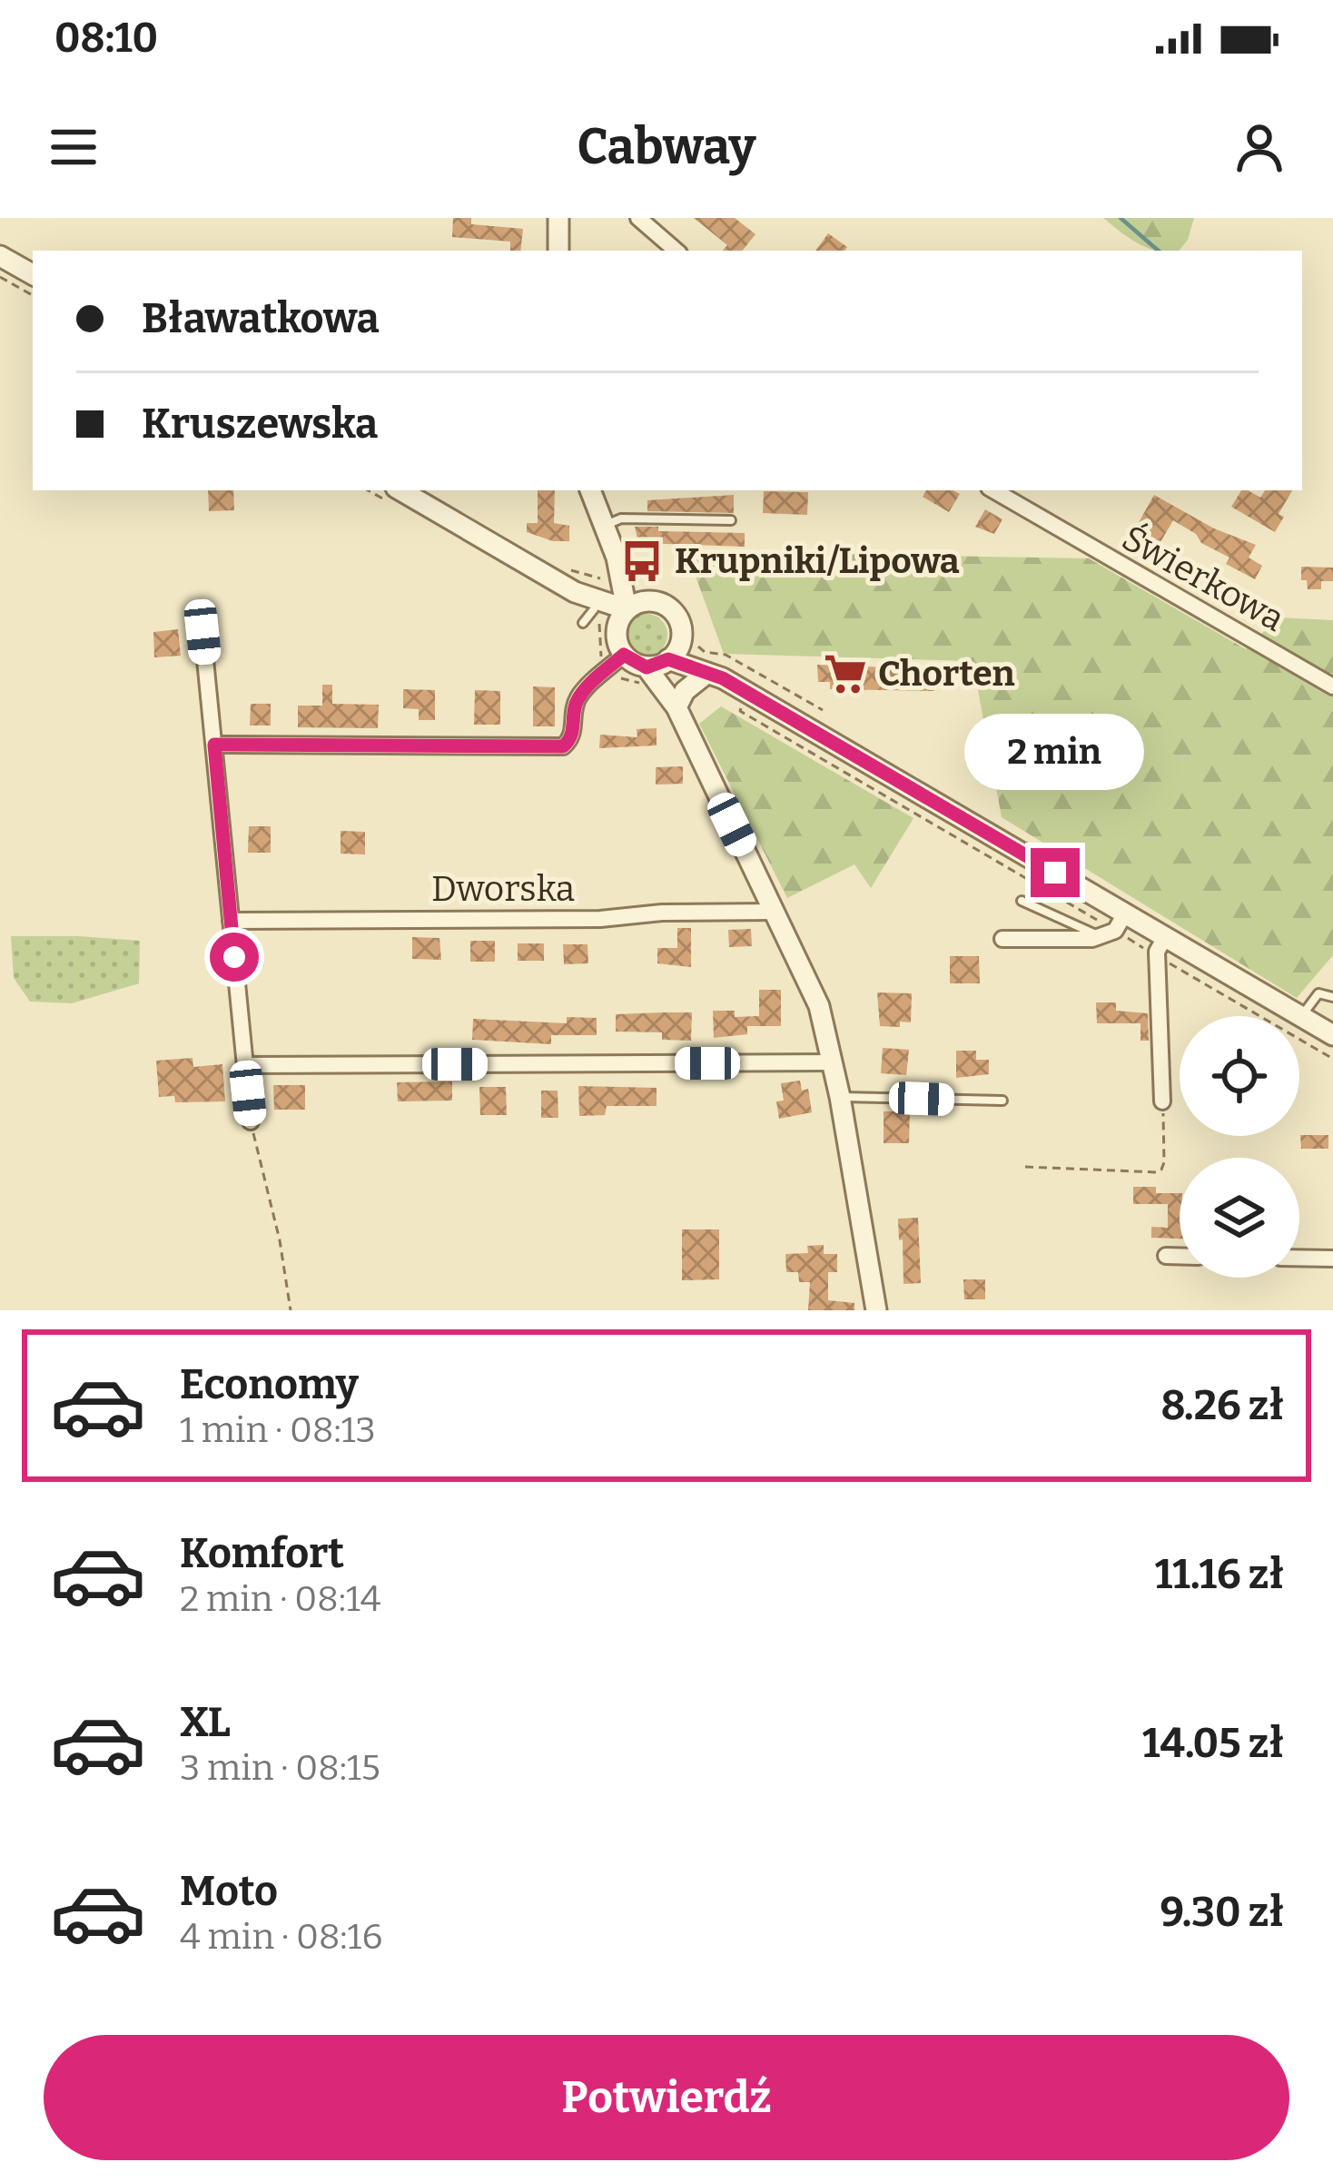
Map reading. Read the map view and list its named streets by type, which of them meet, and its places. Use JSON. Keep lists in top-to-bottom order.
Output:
{
  "streets": {
    "street": ["Świerkowa", "Dworska"]
  },
  "places": {
    "bus stop": ["Krupniki/Lipowa"],
    "supermarket": ["Chorten"]
  },
  "page": {
    "status": "08:10",
    "header": "Cabway",
    "banner": ["Bławatkowa", "Kruszewska"],
    "bubble": "2 min",
    "list": [
      {
        "name": "Economy",
        "note": "1 min · 08:13",
        "value": "8.26 zł"
      },
      {
        "name": "Komfort",
        "note": "2 min · 08:14",
        "value": "11.16 zł"
      },
      {
        "name": "XL",
        "note": "3 min · 08:15",
        "value": "14.05 zł"
      },
      {
        "name": "Moto",
        "note": "4 min · 08:16",
        "value": "9.30 zł"
      }
    ],
    "buttons": "Potwierdź"
  }
}
